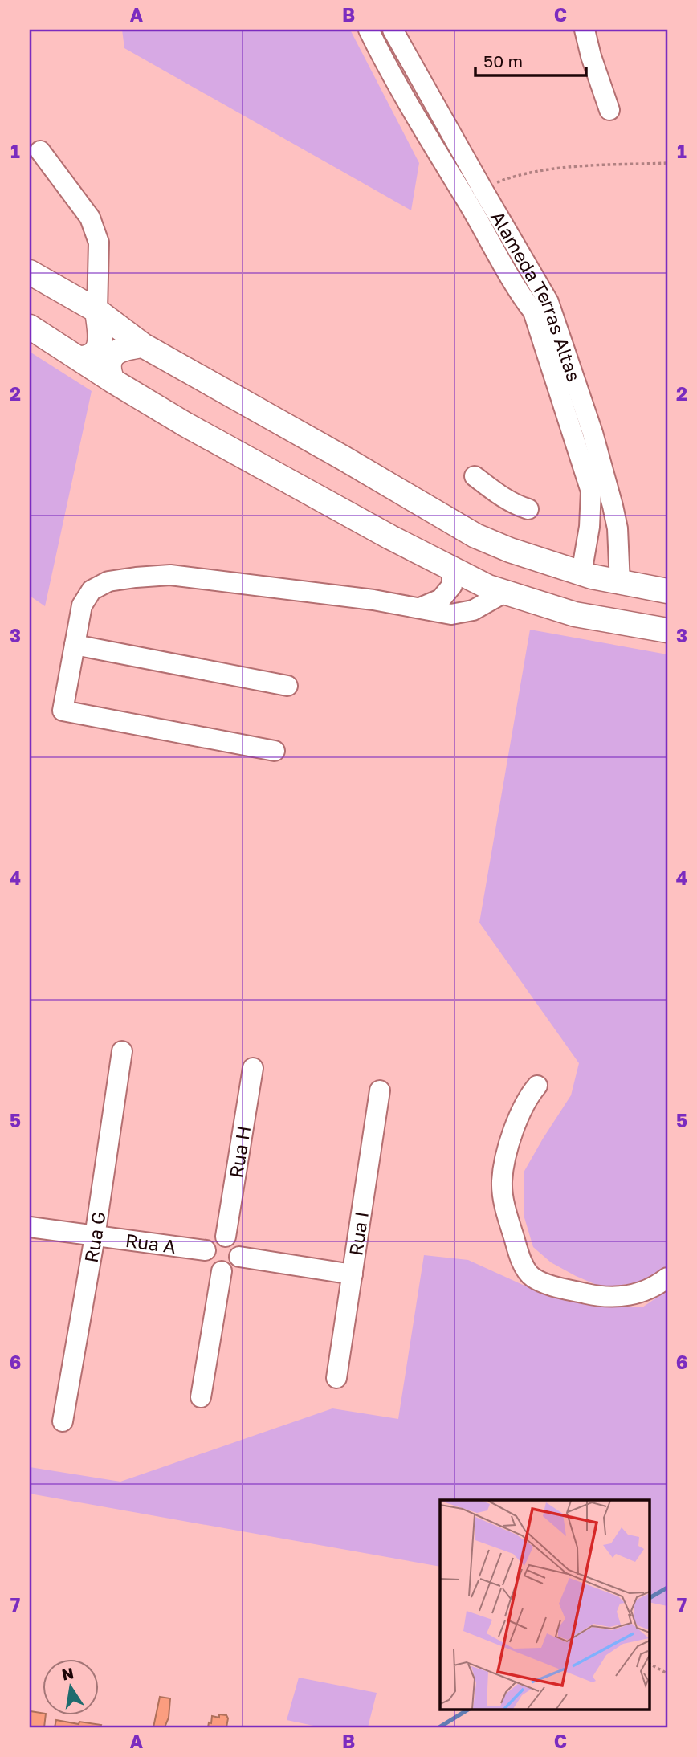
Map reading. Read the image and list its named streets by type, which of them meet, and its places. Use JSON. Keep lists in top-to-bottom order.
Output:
{
  "streets": {
    "street": [
      "Alameda Terras Altas",
      "Rua H",
      "Rua I",
      "Rua G",
      "Rua A"
    ]
  },
  "crossings": [
    ["Rua H", "Rua A"],
    ["Rua G", "Rua A"]
  ],
  "scale_bar": "50 m",
  "north": "top",
  "grid": {
    "columns": ["A", "B", "C"],
    "rows": [
      "1",
      "2",
      "3",
      "4",
      "5",
      "6",
      "7"
    ]
  }
}
